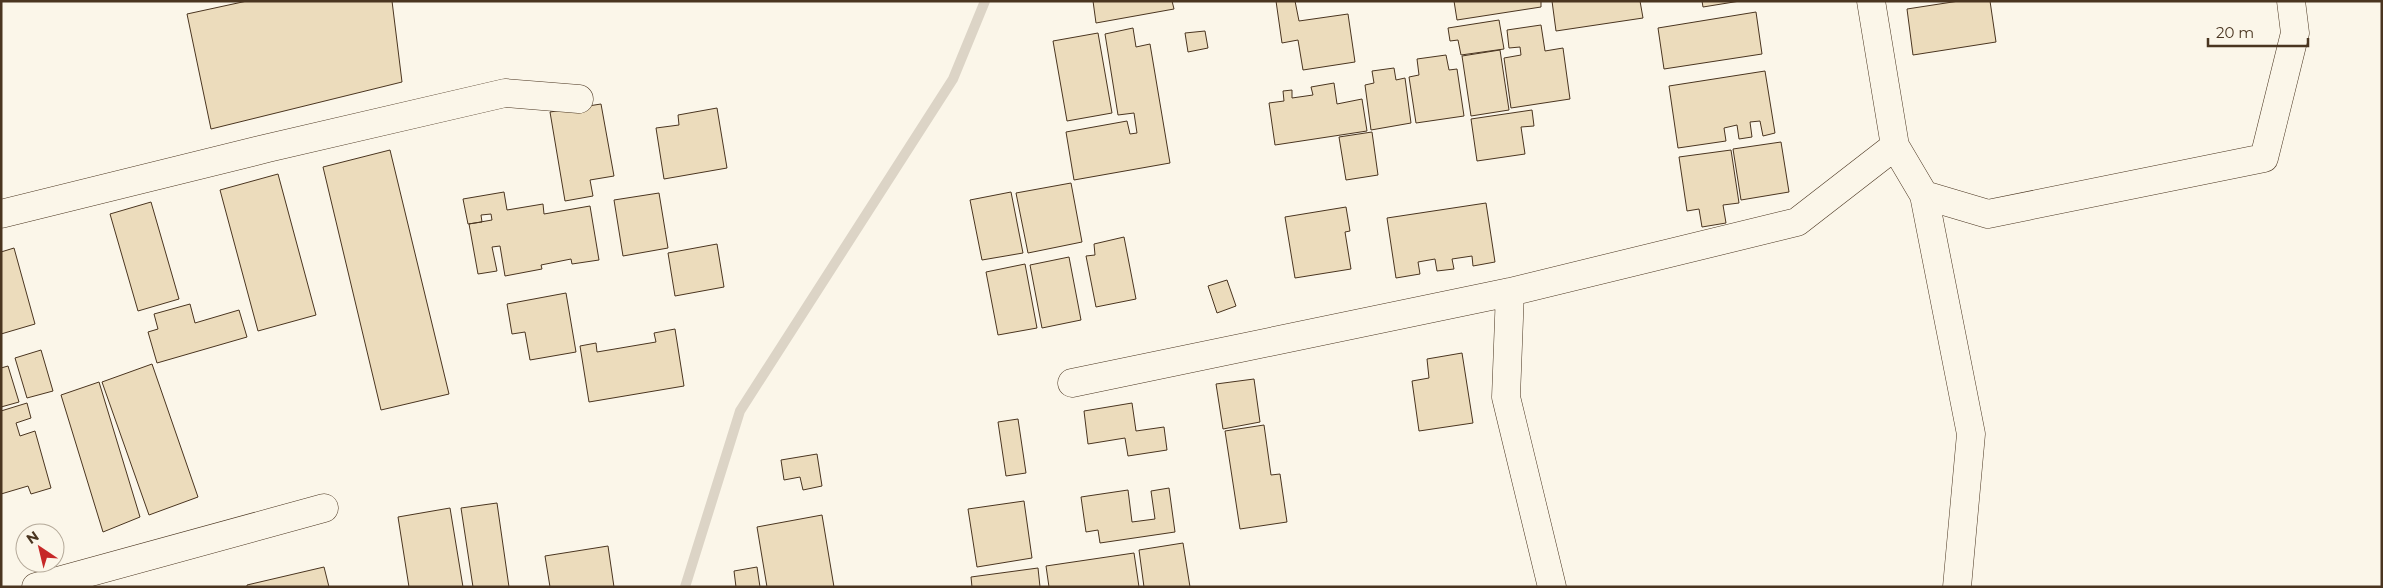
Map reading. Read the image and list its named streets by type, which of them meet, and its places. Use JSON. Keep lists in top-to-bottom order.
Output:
{
  "scale_bar": "20 m",
  "north": "top left"
}
